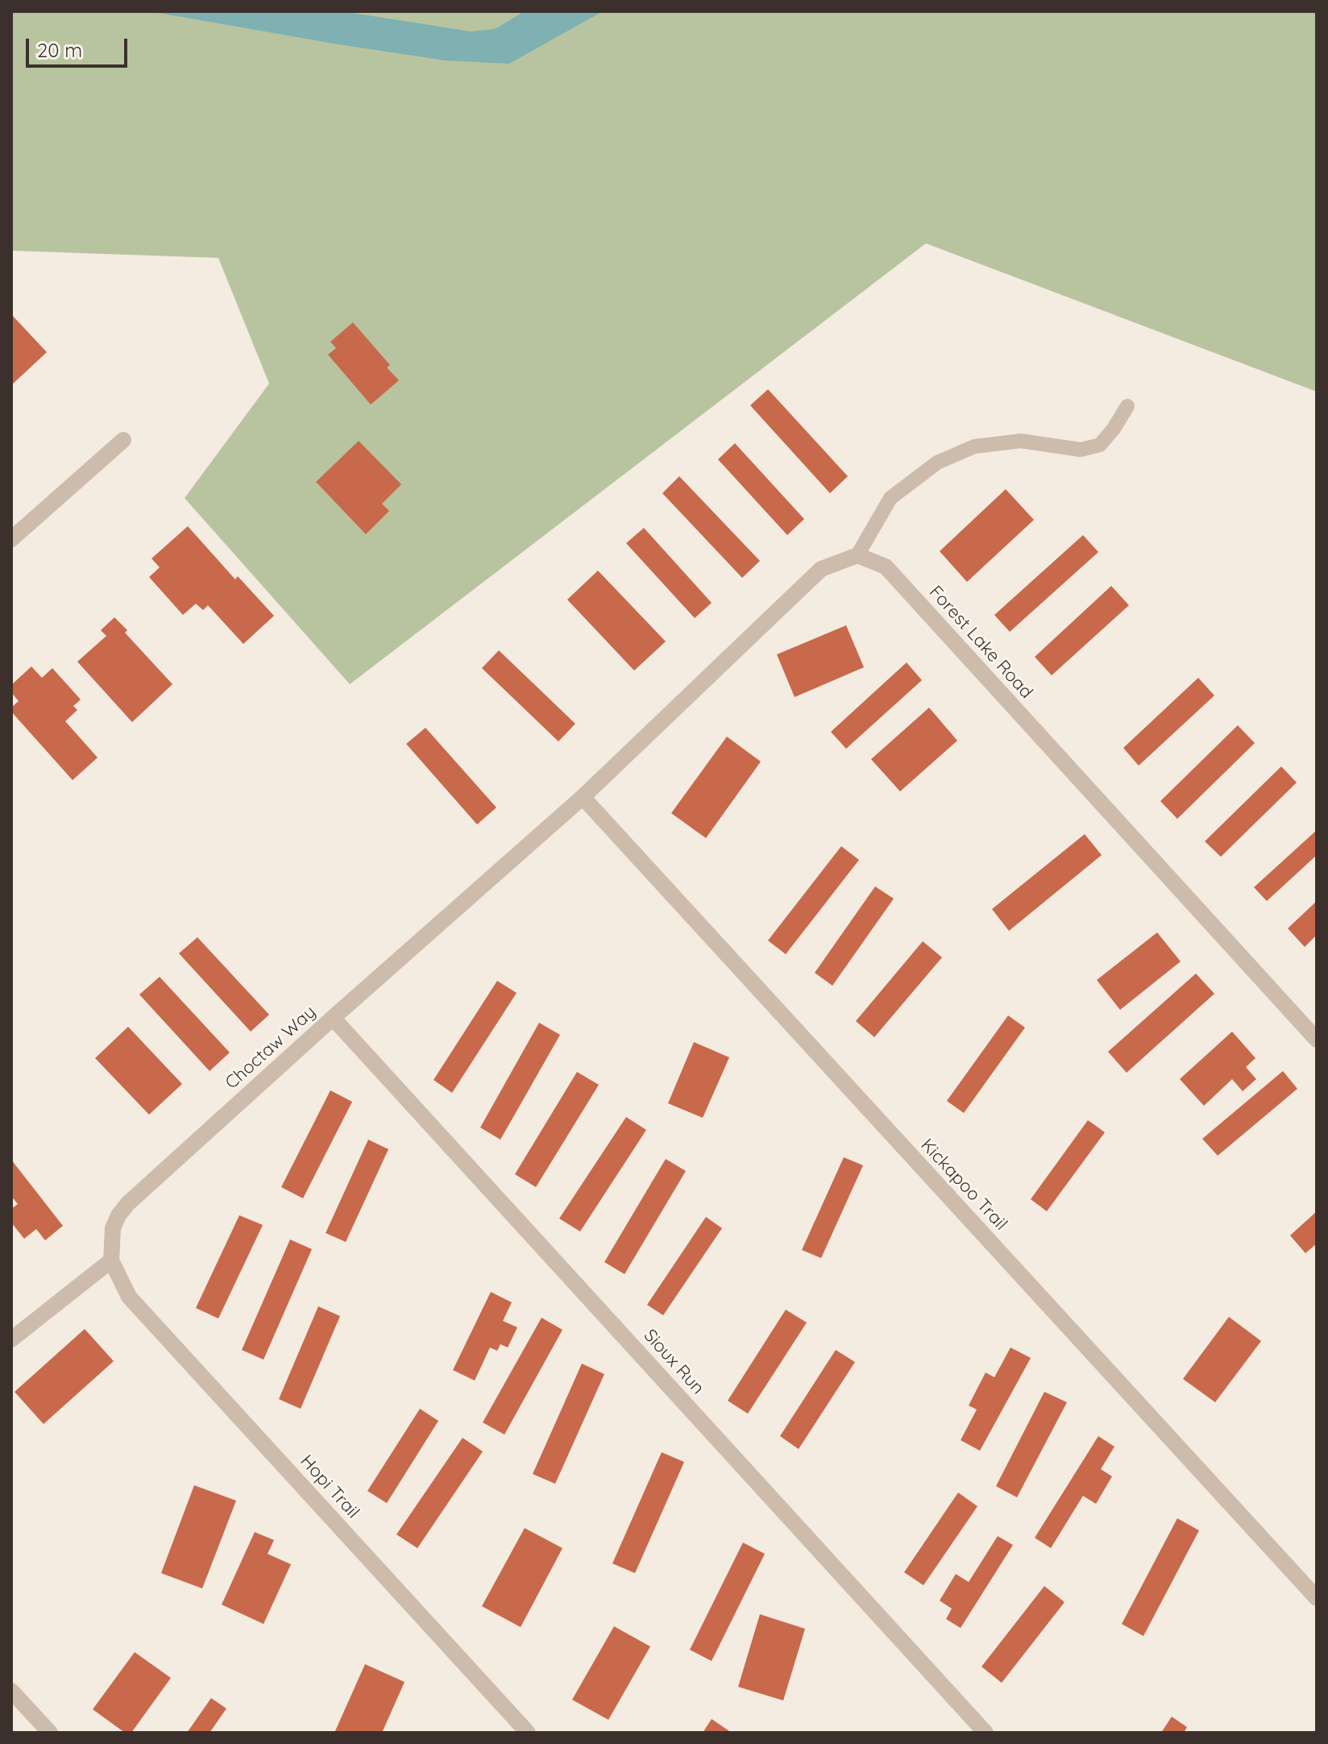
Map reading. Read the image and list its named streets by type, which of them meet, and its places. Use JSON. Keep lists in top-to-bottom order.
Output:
{
  "streets": {
    "street": [
      "Forest Lake Road",
      "Choctaw Way",
      "Kickapoo Trail",
      "Sioux Run",
      "Hopi Trail"
    ]
  },
  "crossings": [
    ["Choctaw Way", "Kickapoo Trail"],
    ["Choctaw Way", "Sioux Run"],
    ["Choctaw Way", "Hopi Trail"]
  ],
  "scale_bar": "20 m"
}
